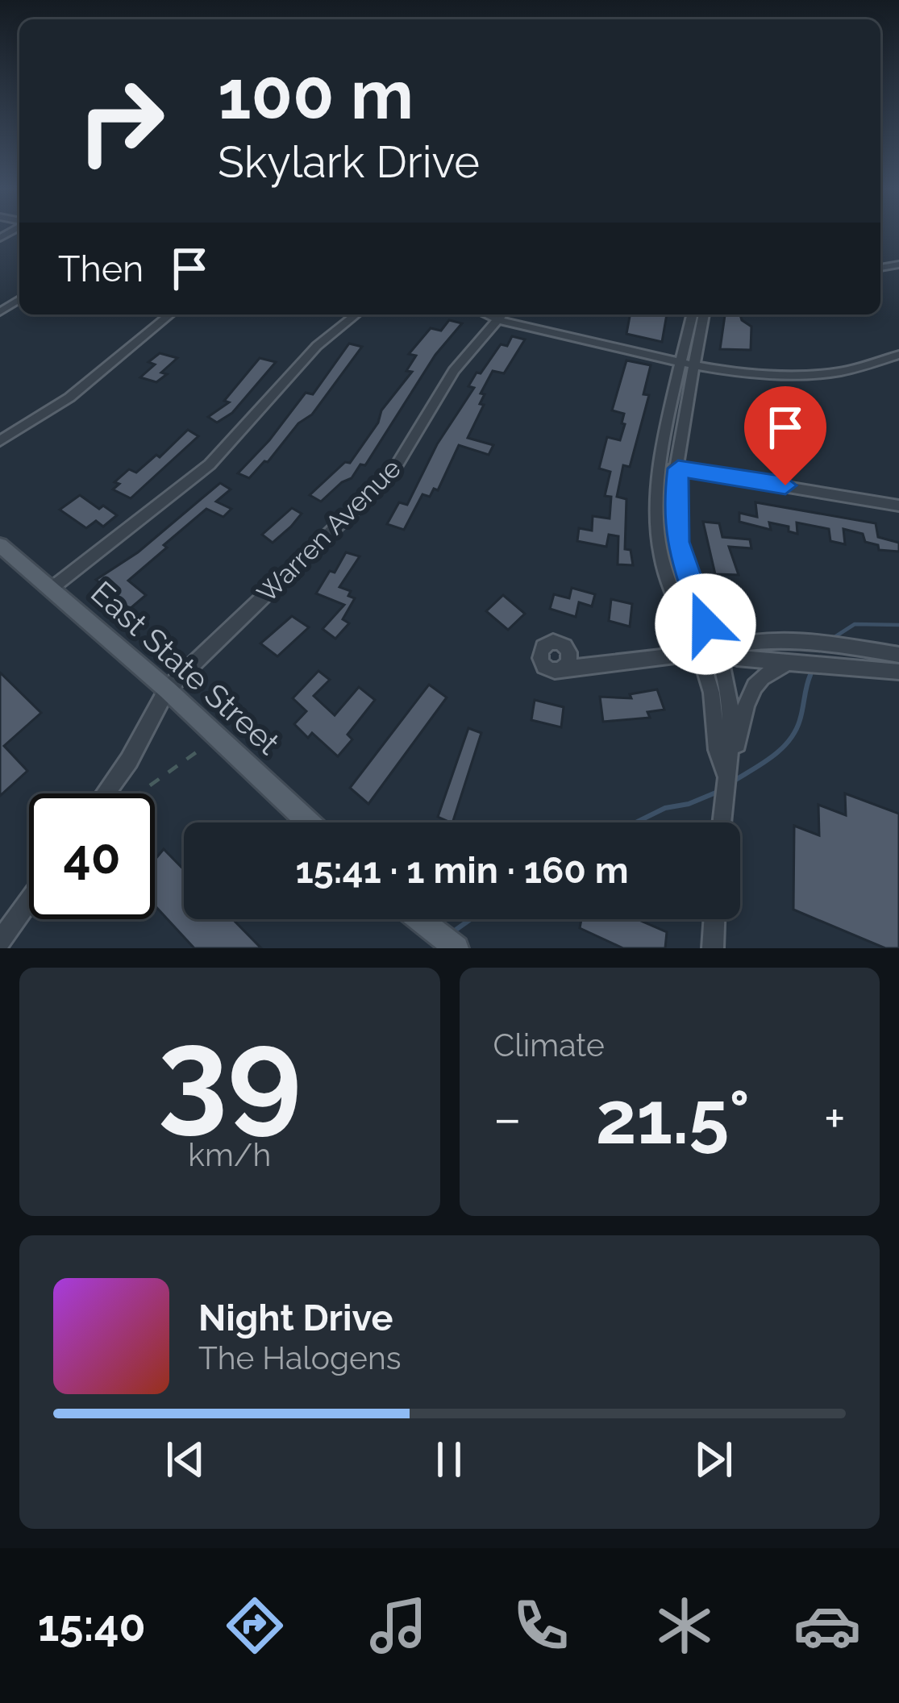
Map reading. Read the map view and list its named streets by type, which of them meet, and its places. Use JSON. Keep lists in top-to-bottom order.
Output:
{
  "streets": {
    "main road": ["East State Street"],
    "street": ["Warren Avenue"]
  },
  "crossings": [
    ["Warren Avenue", "East State Street"]
  ],
  "page": {
    "turn": ["100 m", "Skylark Drive"],
    "then": "Then",
    "limit": "40",
    "trip": "15:41 · 1 min · 160 m",
    "tile": [
      ["39", "km/h"],
      "Climate"
    ],
    "heat": ["−", "21.5°", "+"],
    "song": ["Night Drive", "The Halogens"],
    "tabs": "15:40"
  }
}
